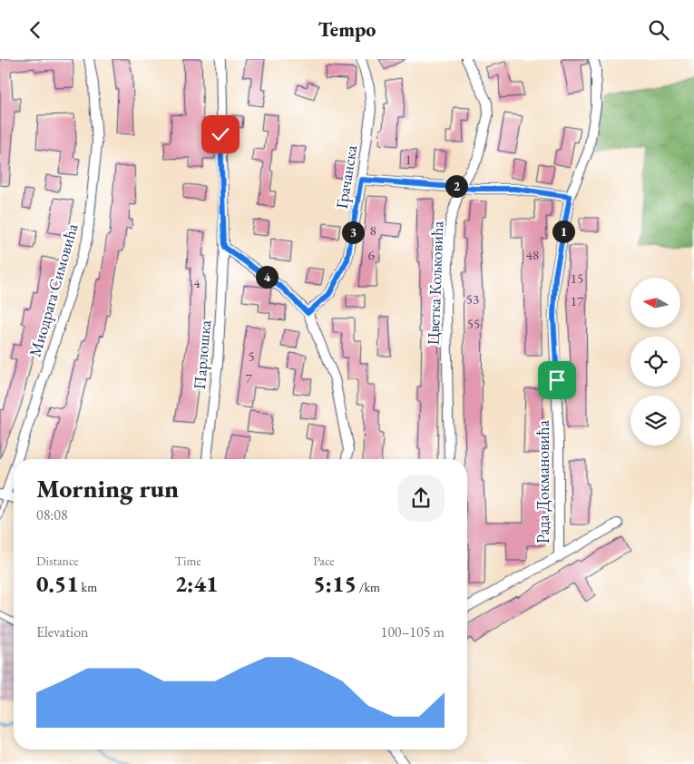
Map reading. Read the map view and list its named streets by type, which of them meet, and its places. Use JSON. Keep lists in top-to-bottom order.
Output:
{
  "streets": {
    "street": [
      "Грачанска",
      "Цветка Кољковића",
      "Миодрага Симовића",
      "Парлошка",
      "Рада Докмановића"
    ]
  },
  "house_numbers": [
    "1",
    "8",
    "6",
    "48",
    "15",
    "4",
    "53",
    "17",
    "55",
    "5",
    "7"
  ],
  "north": "left",
  "page": {
    "header": "Tempo",
    "pins": [
      "2",
      "1",
      "3",
      "4"
    ],
    "heading": ["Morning run", "08:08"],
    "stats": [
      ["Distance", "0.51 km"],
      ["Time", "2:41"],
      ["Pace", "5:15 /km"]
    ],
    "chart": ["Elevation", "100–105 m"]
  }
}
